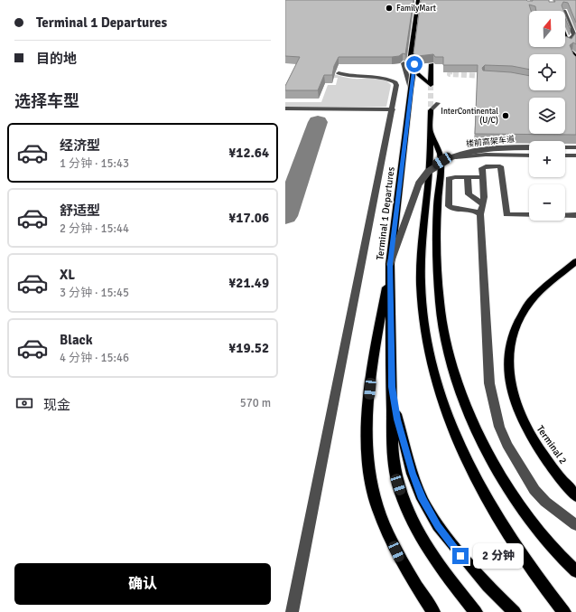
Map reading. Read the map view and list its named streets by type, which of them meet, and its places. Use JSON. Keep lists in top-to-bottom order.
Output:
{
  "streets": {
    "main road": ["Terminal 1 Departures", "Terminal 2"],
    "street": ["楼前高架车道"]
  },
  "crossings": [
    ["楼前高架车道", "Terminal 1 Departures"]
  ],
  "places": ["FamilyMart", "InterContinental (U/C)"],
  "north": "top",
  "page": {
    "banner": ["Terminal 1 Departures", "目的地"],
    "map_buttons": ["+", "−"],
    "heading": "选择车型",
    "list": [
      {
        "name": "经济型",
        "note": "1 分钟 · 15:43",
        "value": "¥12.64"
      },
      {
        "name": "舒适型",
        "note": "2 分钟 · 15:44",
        "value": "¥17.06"
      },
      {
        "name": "XL",
        "note": "3 分钟 · 15:45",
        "value": "¥21.49"
      },
      {
        "name": "Black",
        "note": "4 分钟 · 15:46",
        "value": "¥19.52"
      }
    ],
    "pay": ["现金", "570 m"],
    "bubble": "2 分钟",
    "buttons": "确认"
  }
}
